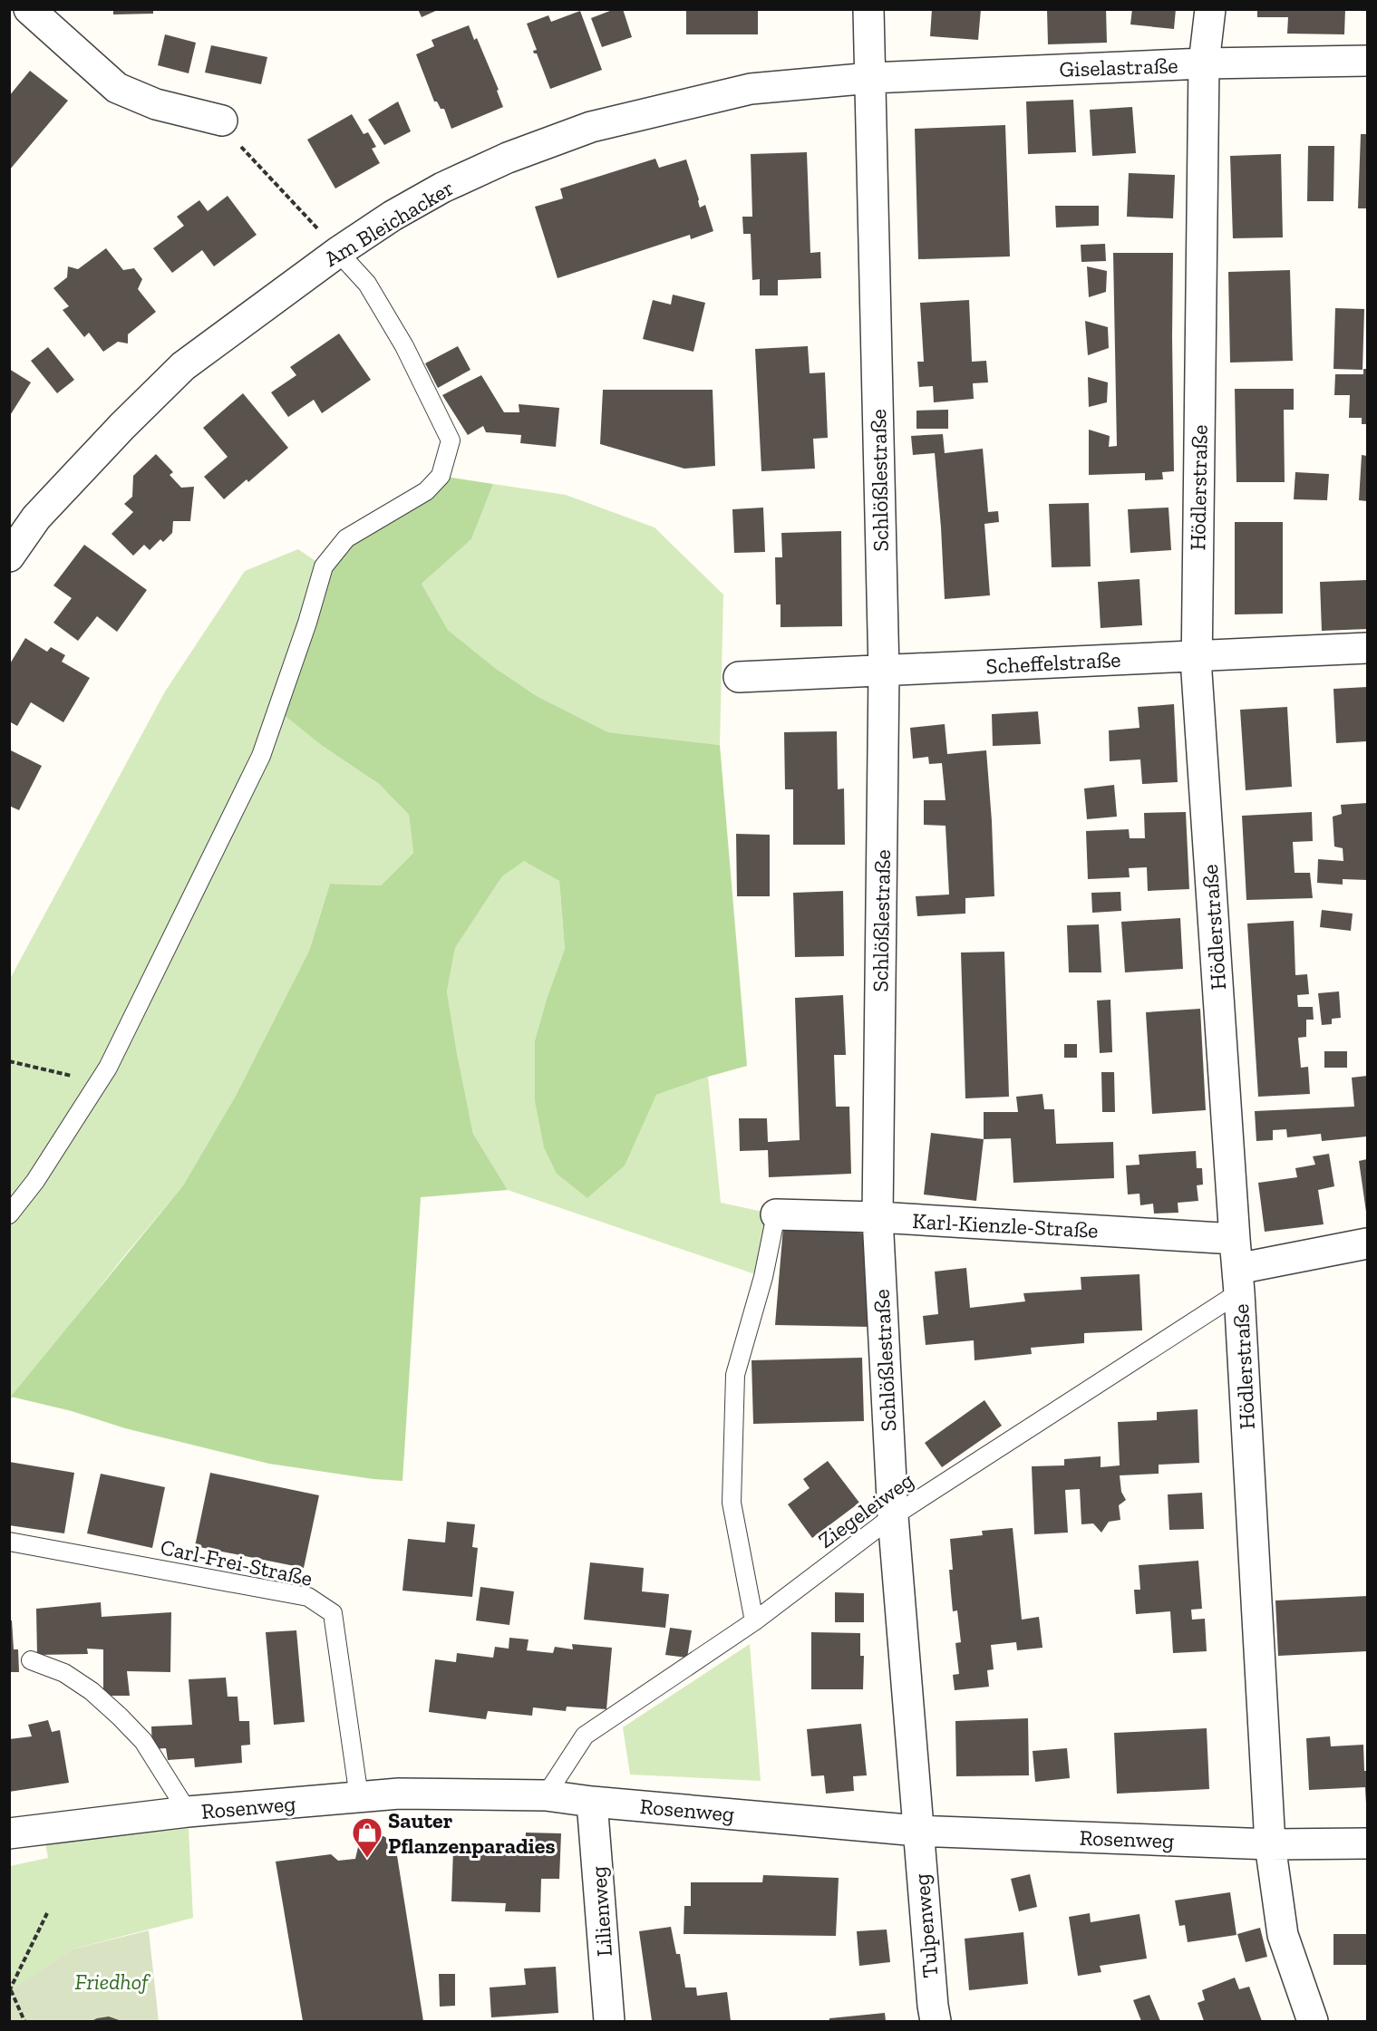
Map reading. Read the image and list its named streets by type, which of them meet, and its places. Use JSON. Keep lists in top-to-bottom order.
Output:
{
  "streets": {
    "street": [
      "Giselastraße",
      "Am Bleichacker",
      "Schlößlestraße",
      "Hödlerstraße",
      "Scheffelstraße",
      "Karl-Kienzle-Straße",
      "Rosenweg",
      "Lilienweg",
      "Tulpenweg"
    ],
    "lane": ["Ziegeleiweg", "Carl-Frei-Straße"]
  },
  "crossings": [
    ["Giselastraße", "Am Bleichacker"],
    ["Giselastraße", "Schlößlestraße"],
    ["Giselastraße", "Hödlerstraße"],
    ["Am Bleichacker", "Schlößlestraße"],
    ["Schlößlestraße", "Scheffelstraße"],
    ["Schlößlestraße", "Karl-Kienzle-Straße"],
    ["Schlößlestraße", "Ziegeleiweg"],
    ["Schlößlestraße", "Rosenweg"],
    ["Schlößlestraße", "Tulpenweg"],
    ["Hödlerstraße", "Scheffelstraße"],
    ["Hödlerstraße", "Karl-Kienzle-Straße"],
    ["Hödlerstraße", "Ziegeleiweg"],
    ["Hödlerstraße", "Rosenweg"],
    ["Ziegeleiweg", "Rosenweg"],
    ["Carl-Frei-Straße", "Rosenweg"],
    ["Rosenweg", "Lilienweg"],
    ["Rosenweg", "Tulpenweg"]
  ],
  "parks": ["Friedhof"],
  "places": {
    "shop": ["Sauter Pflanzenparadies"]
  }
}
